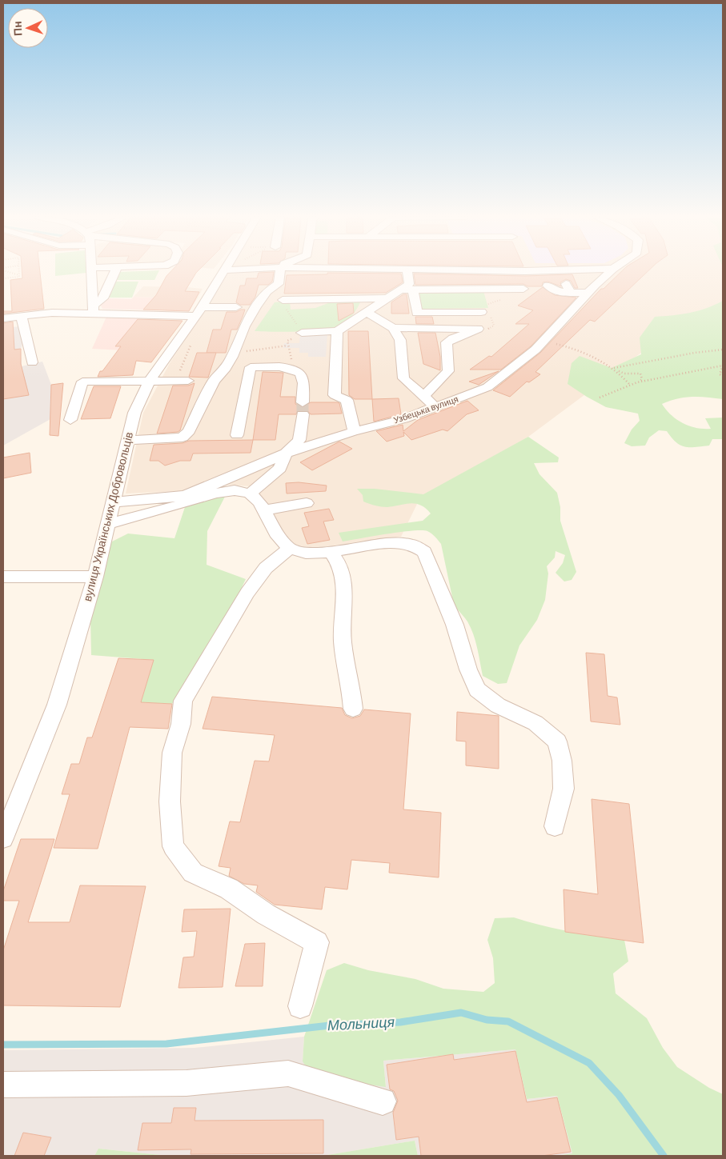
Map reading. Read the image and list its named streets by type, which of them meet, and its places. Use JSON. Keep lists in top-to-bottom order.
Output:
{
  "streets": {
    "street": ["Узбецька вулиця", "вулиця Українських Добровольців"]
  },
  "crossings": [
    ["Узбецька вулиця", "вулиця Українських Добровольців"]
  ],
  "water": ["Мольниця"],
  "north": "left"
}
